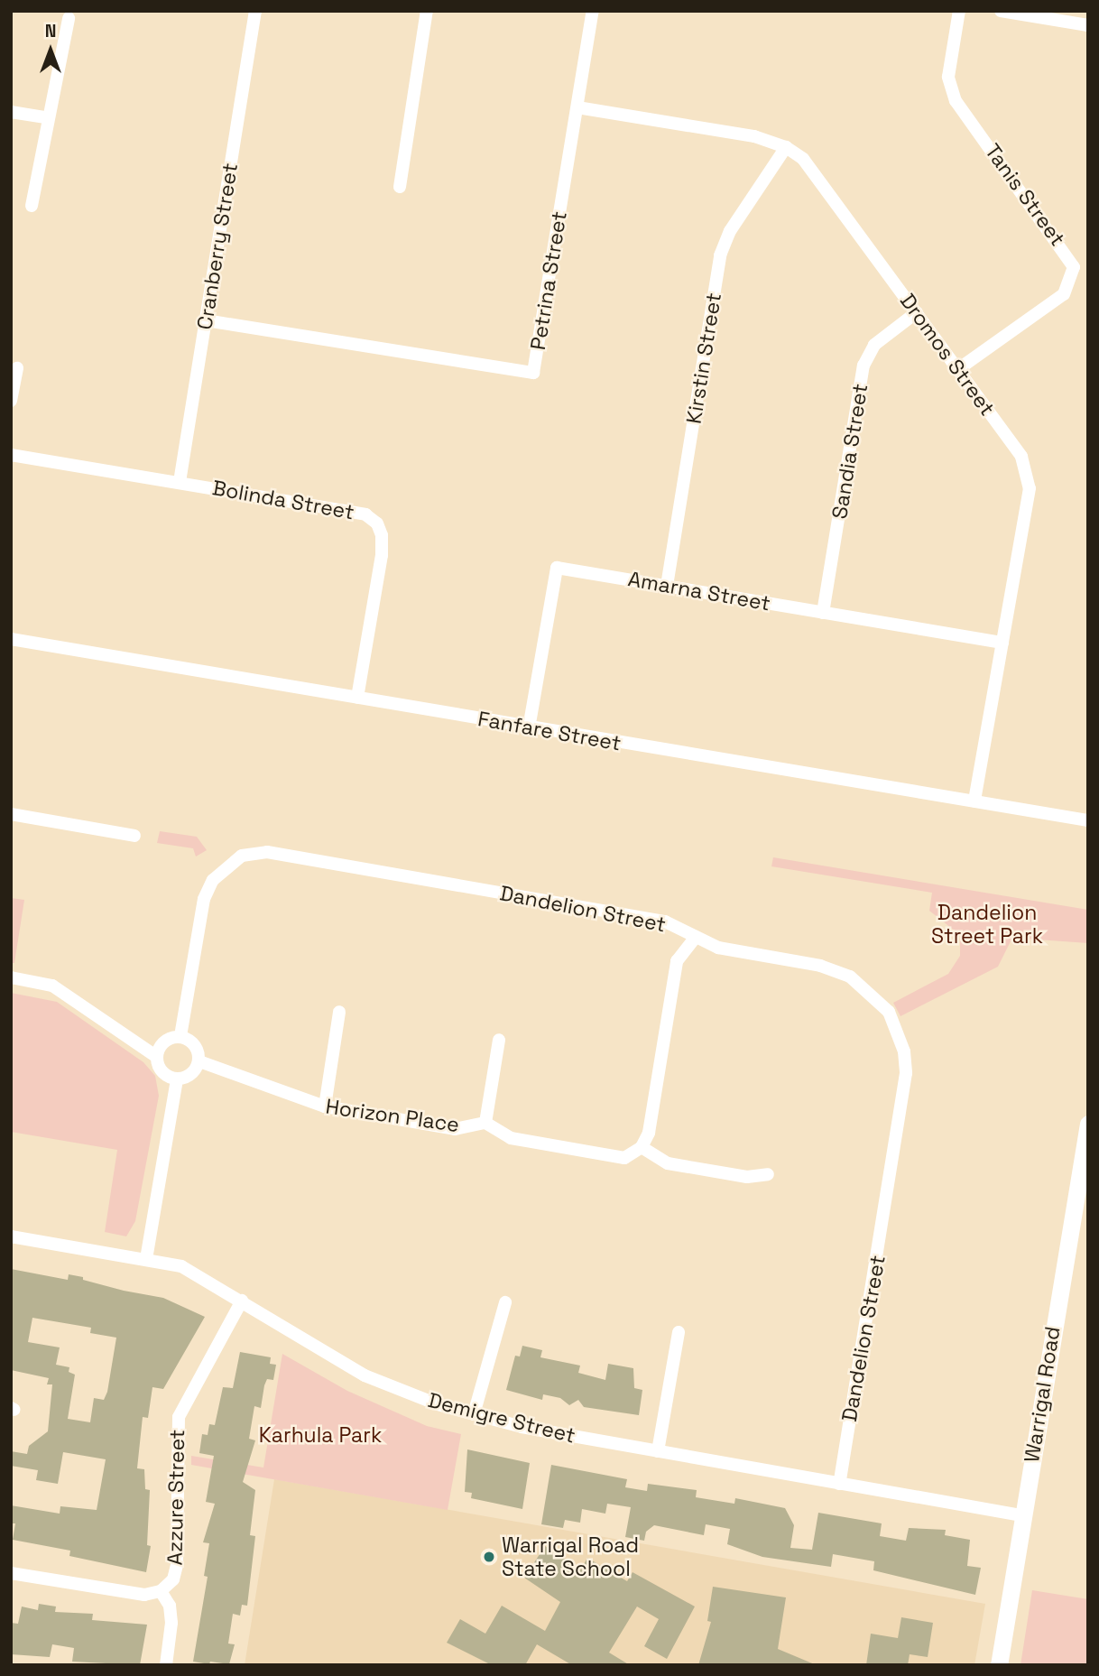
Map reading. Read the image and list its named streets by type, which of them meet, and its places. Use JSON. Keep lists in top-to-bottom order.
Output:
{
  "streets": {
    "main road": ["Warrigal Road"],
    "street": [
      "Tanis Street",
      "Cranberry Street",
      "Petrina Street",
      "Dromos Street",
      "Kirstin Street",
      "Sandia Street",
      "Bolinda Street",
      "Amarna Street",
      "Fanfare Street",
      "Dandelion Street",
      "Horizon Place",
      "Demigre Street",
      "Azzure Street"
    ]
  },
  "crossings": [
    ["Tanis Street", "Dromos Street"],
    ["Cranberry Street", "Petrina Street"],
    ["Cranberry Street", "Bolinda Street"],
    ["Petrina Street", "Dromos Street"],
    ["Dromos Street", "Kirstin Street"],
    ["Dromos Street", "Sandia Street"],
    ["Dromos Street", "Amarna Street"],
    ["Dromos Street", "Fanfare Street"],
    ["Kirstin Street", "Amarna Street"],
    ["Sandia Street", "Amarna Street"],
    ["Bolinda Street", "Fanfare Street"],
    ["Amarna Street", "Fanfare Street"],
    ["Dandelion Street", "Horizon Place"],
    ["Dandelion Street", "Demigre Street"],
    ["Warrigal Road", "Demigre Street"],
    ["Demigre Street", "Azzure Street"]
  ],
  "parks": ["Dandelion Street Park", "Karhula Park"],
  "places": ["Warrigal Road State School"],
  "north": "top"
}
